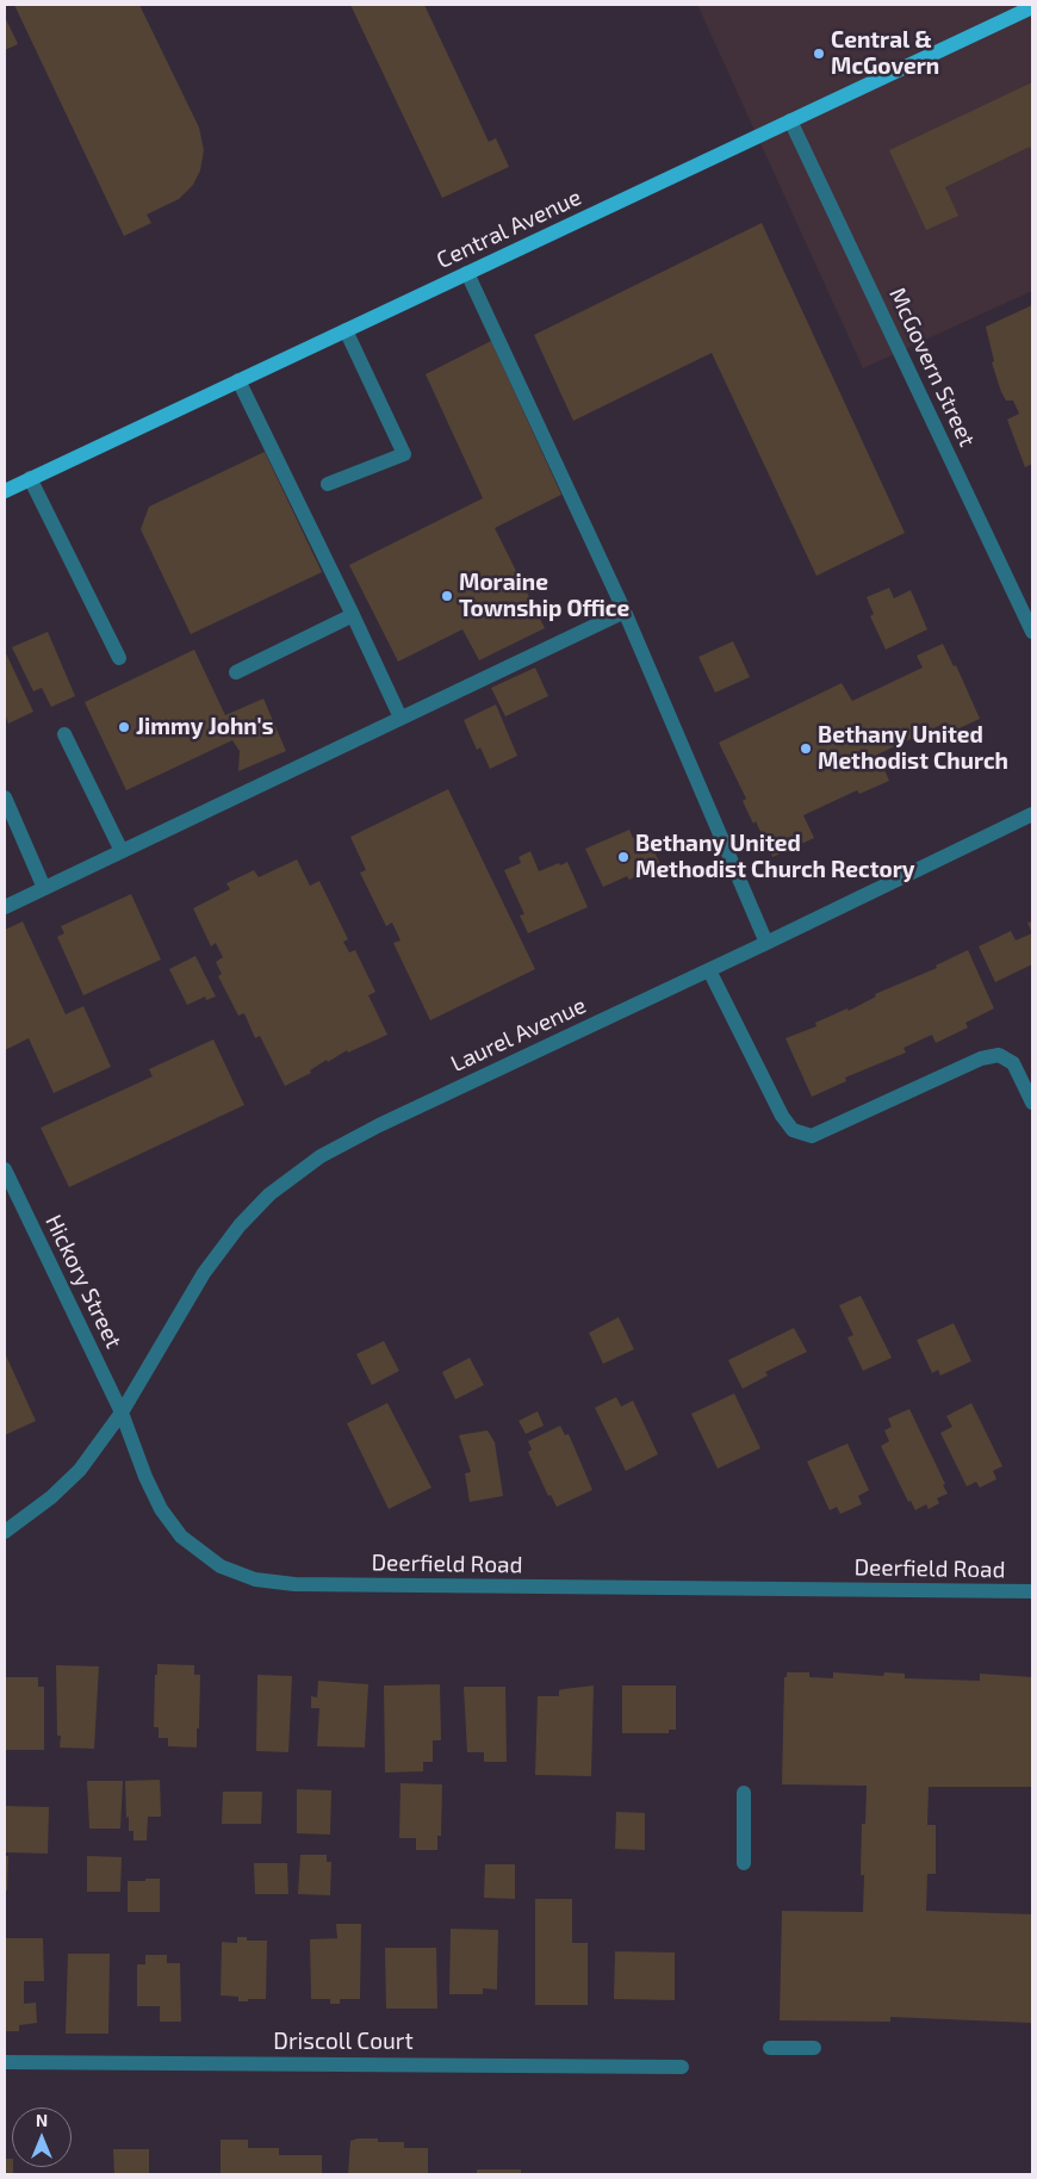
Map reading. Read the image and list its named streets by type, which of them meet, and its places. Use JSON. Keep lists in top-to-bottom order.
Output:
{
  "streets": {
    "main road": ["Central Avenue"],
    "street": [
      "McGovern Street",
      "Laurel Avenue",
      "Hickory Street",
      "Deerfield Road",
      "Driscoll Court"
    ]
  },
  "crossings": [
    ["Central Avenue", "McGovern Street"],
    ["Laurel Avenue", "Hickory Street"],
    ["Laurel Avenue", "Deerfield Road"],
    ["Hickory Street", "Deerfield Road"]
  ],
  "places": [
    "Central & McGovern",
    "Moraine Township Office",
    "Jimmy John's",
    "Bethany United Methodist Church",
    "Bethany United Methodist Church Rectory"
  ],
  "north": "top"
}
